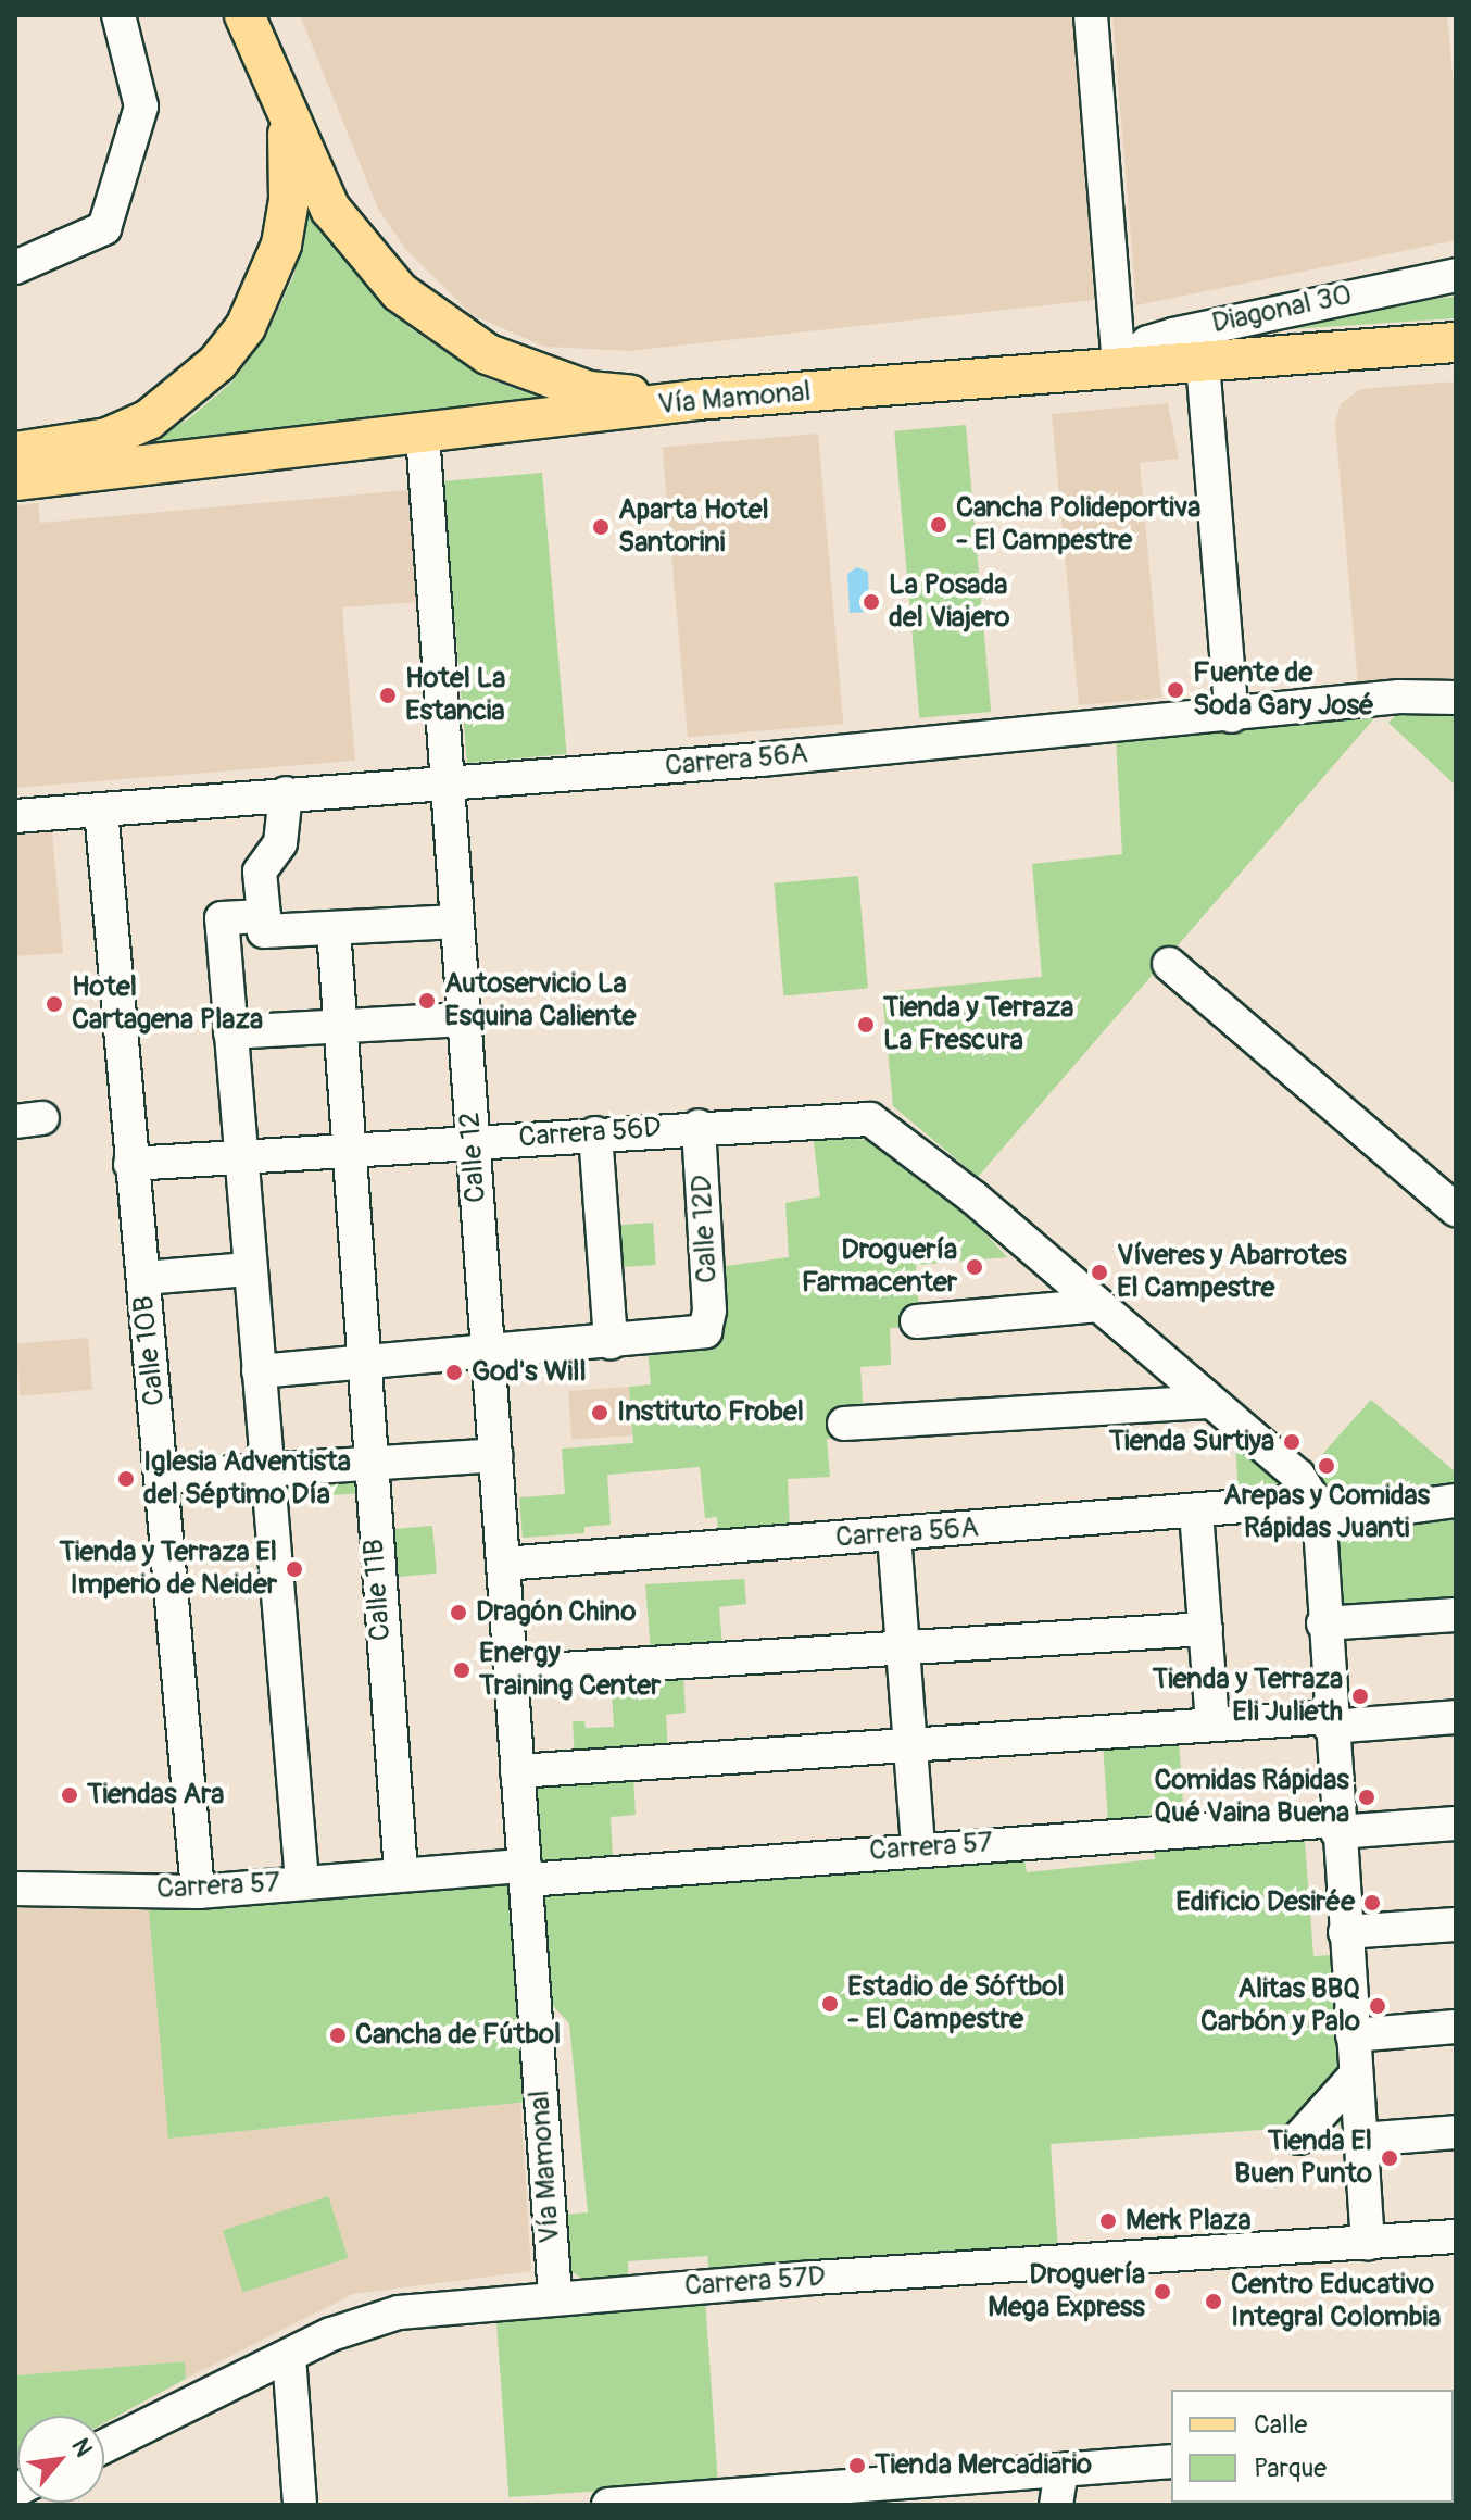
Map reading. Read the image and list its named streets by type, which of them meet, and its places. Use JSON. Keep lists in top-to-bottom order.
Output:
{
  "streets": {
    "main road": ["Vía Mamonal"],
    "street": [
      "Diagonal 30",
      "Carrera 56A",
      "Carrera 56D",
      "Calle 12",
      "Calle 12D",
      "Calle 10B",
      "Calle 11B",
      "Carrera 57",
      "Carrera 57D"
    ]
  },
  "crossings": [
    ["Diagonal 30", "Vía Mamonal"],
    ["Vía Mamonal", "Calle 12"],
    ["Vía Mamonal", "Carrera 57"],
    ["Vía Mamonal", "Carrera 57D"],
    ["Carrera 56A", "Calle 12"],
    ["Carrera 56A", "Calle 10B"],
    ["Carrera 56D", "Calle 12"],
    ["Carrera 56D", "Calle 12D"],
    ["Carrera 56D", "Calle 10B"],
    ["Carrera 56D", "Calle 11B"],
    ["Calle 12", "Carrera 57"],
    ["Calle 10B", "Carrera 57"],
    ["Calle 11B", "Carrera 57"]
  ],
  "places": [
    "Cancha Polideportiva - El Campestre",
    "Aparta Hotel Santorini",
    "La Posada del Viajero",
    "Fuente de Soda Gary José",
    "Hotel La Estancia",
    "Autoservicio La Esquina Caliente",
    "Hotel Cartagena Plaza",
    "Tienda y Terraza La Frescura",
    "Droguería Farmacenter",
    "Víveres y Abarrotes El Campestre",
    "God's Will",
    "Instituto Frobel",
    "Tienda Surtiya",
    "Arepas y Comidas Rápidas Juanti",
    "Iglesia Adventista del Séptimo Día",
    "Tienda y Terraza El Imperio de Neider",
    "Dragón Chino",
    "Energy Training Center",
    "Tienda y Terraza Eli Julieth",
    "Tiendas Ara",
    "Comidas Rápidas Qué Vaina Buena",
    "Edificio Desirée",
    "Estadio de Sóftbol - El Campestre",
    "Alitas BBQ Carbón y Palo",
    "Cancha de Fútbol",
    "Tienda El Buen Punto",
    "Merk Plaza",
    "Droguería Mega Express",
    "Centro Educativo Integral Colombia",
    "Tienda Mercadiario"
  ],
  "legend": ["Calle", "Parque"],
  "north": "top right"
}
